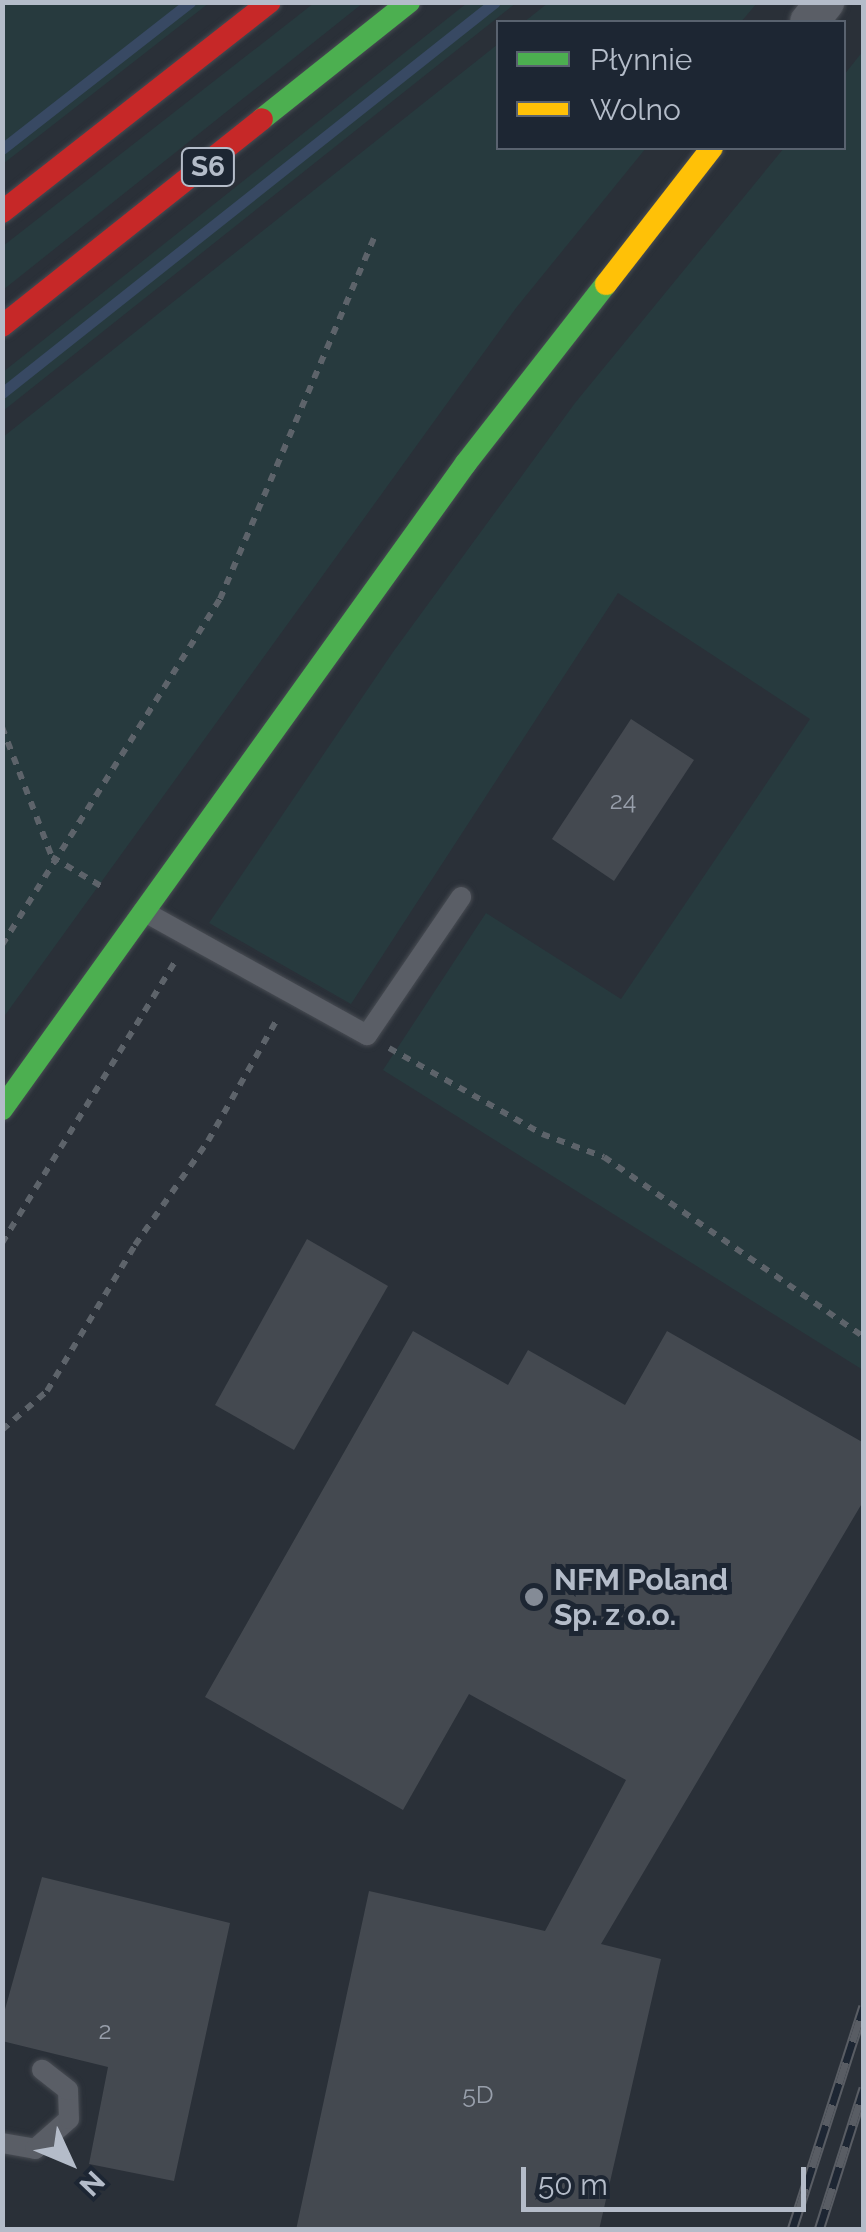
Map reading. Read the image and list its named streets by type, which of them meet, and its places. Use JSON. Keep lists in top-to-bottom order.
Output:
{
  "streets": {
    "main road": ["S6"]
  },
  "places": ["NFM Poland Sp. z o.o."],
  "house_numbers": ["24", "2", "5D"],
  "legend": ["Płynnie", "Wolno"],
  "scale_bar": "50 m",
  "north": "bottom right"
}
